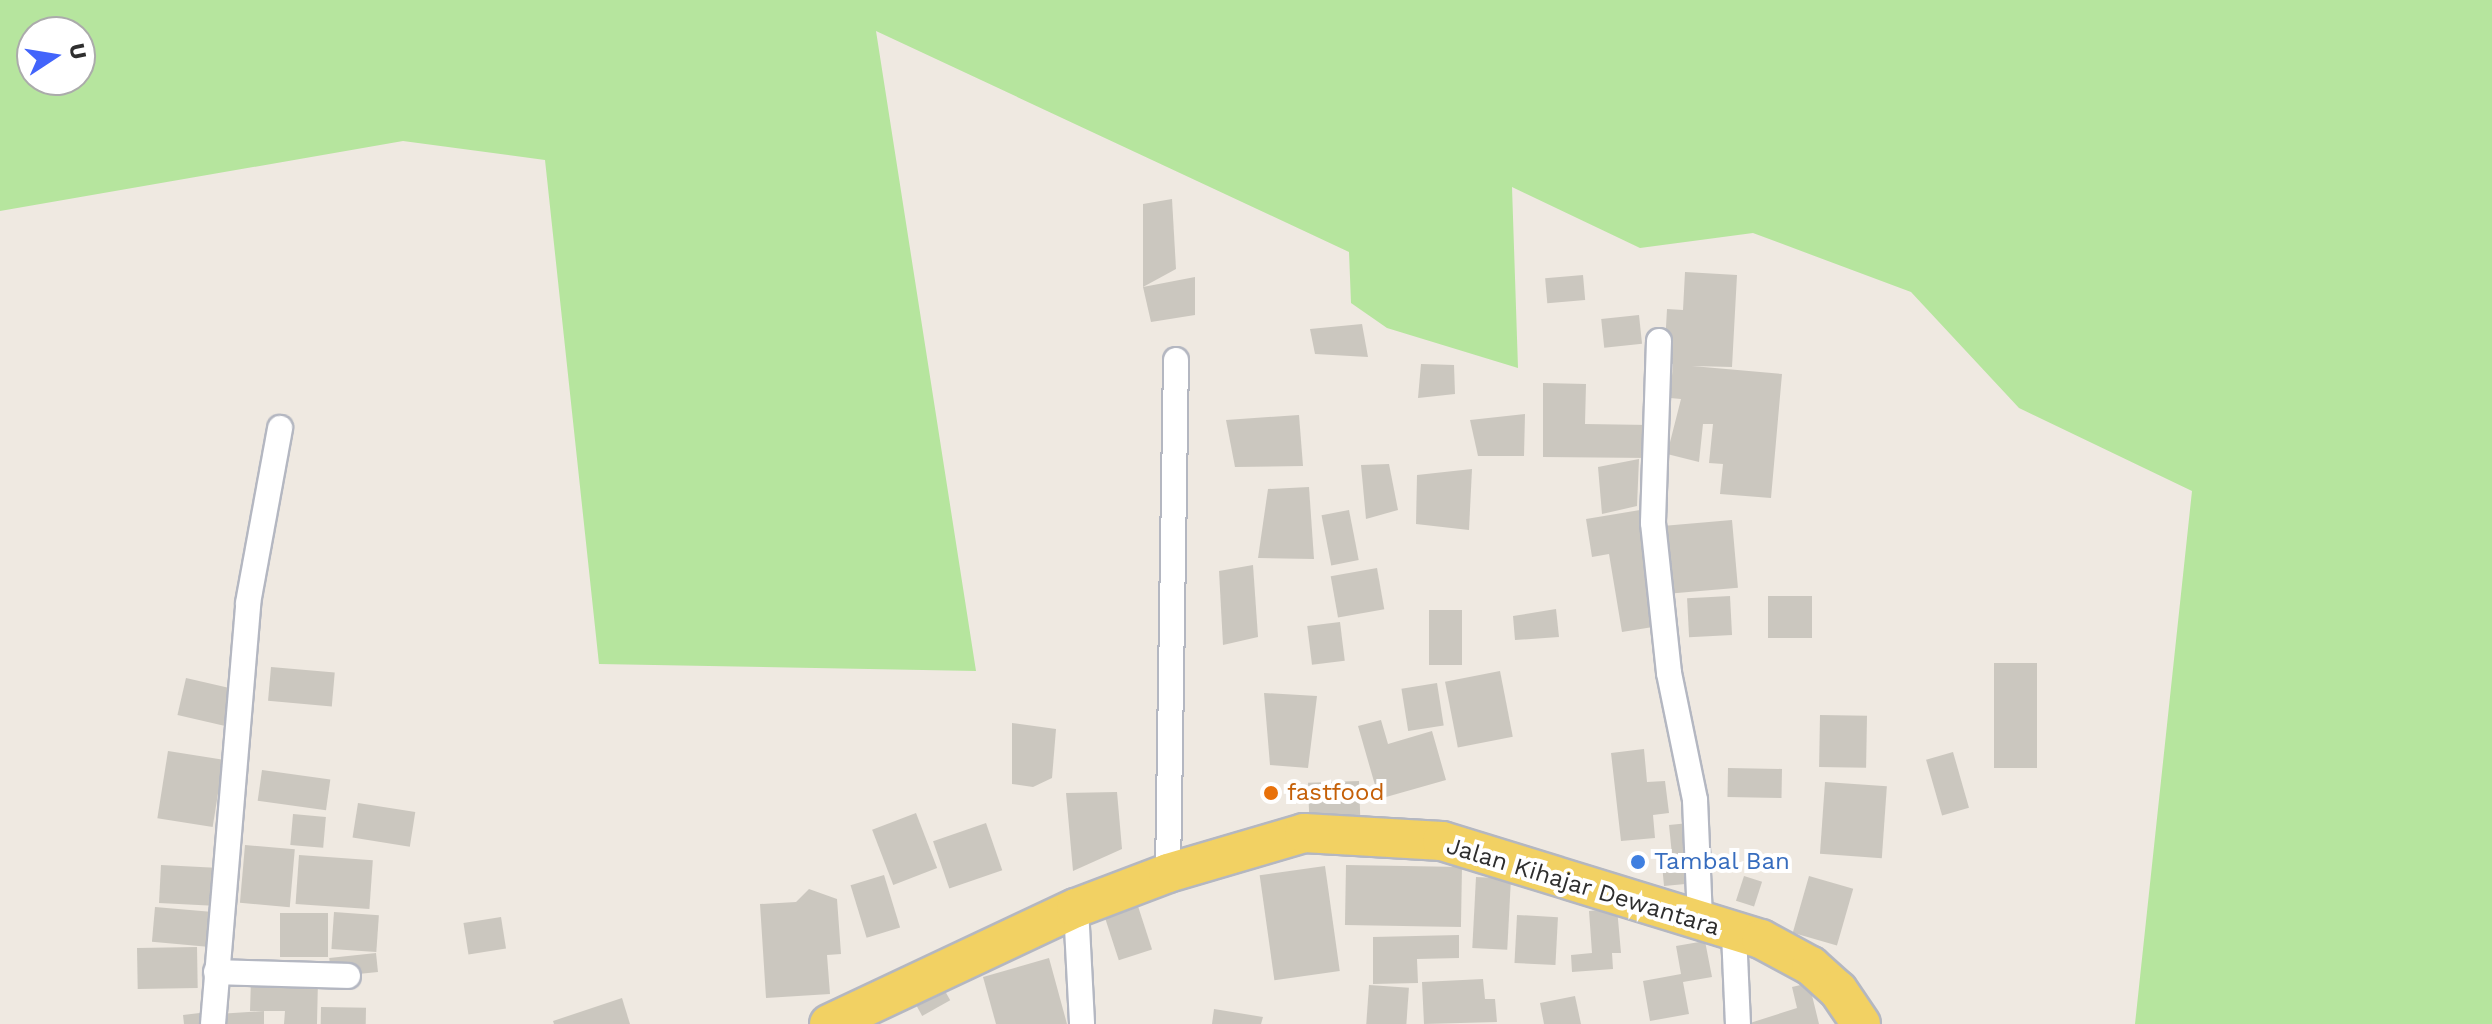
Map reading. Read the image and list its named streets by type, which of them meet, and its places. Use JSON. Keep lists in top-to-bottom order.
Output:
{
  "streets": {
    "main road": ["Jalan Kihajar Dewantara"]
  },
  "places": ["fastfood", "Tambal Ban"],
  "north": "right"
}
